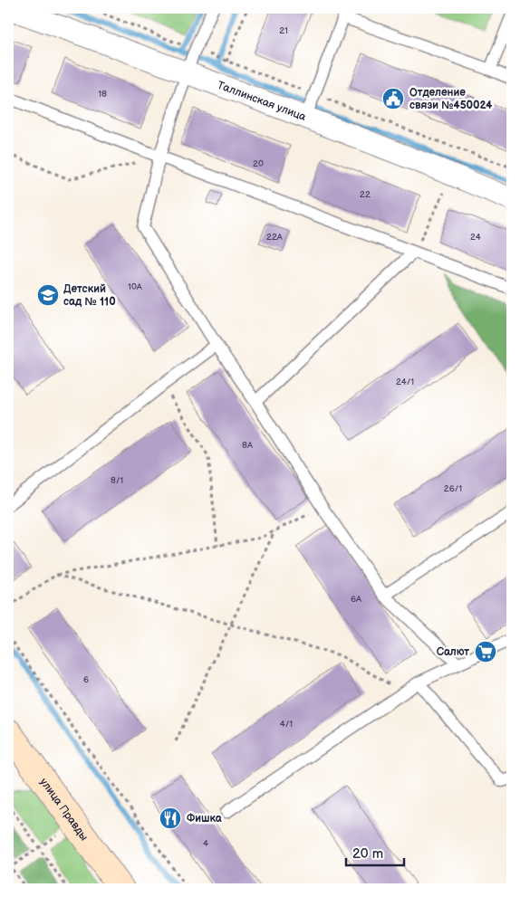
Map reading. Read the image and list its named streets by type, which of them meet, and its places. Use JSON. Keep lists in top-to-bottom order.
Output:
{
  "streets": {
    "main road": ["улица Правды"],
    "street": ["Таллинская улица"]
  },
  "places": {
    "public building": ["Отделение связи №450024"],
    "school or university": ["Детский сад № 110"],
    "supermarket": ["Салют"],
    "restaurant": ["Фишка"]
  },
  "house_numbers": [
    "21",
    "18",
    "20",
    "22",
    "22А",
    "24",
    "10А",
    "24/1",
    "8А",
    "8/1",
    "26/1",
    "6А",
    "6",
    "4/1",
    "4"
  ],
  "scale_bar": "20 m"
}
